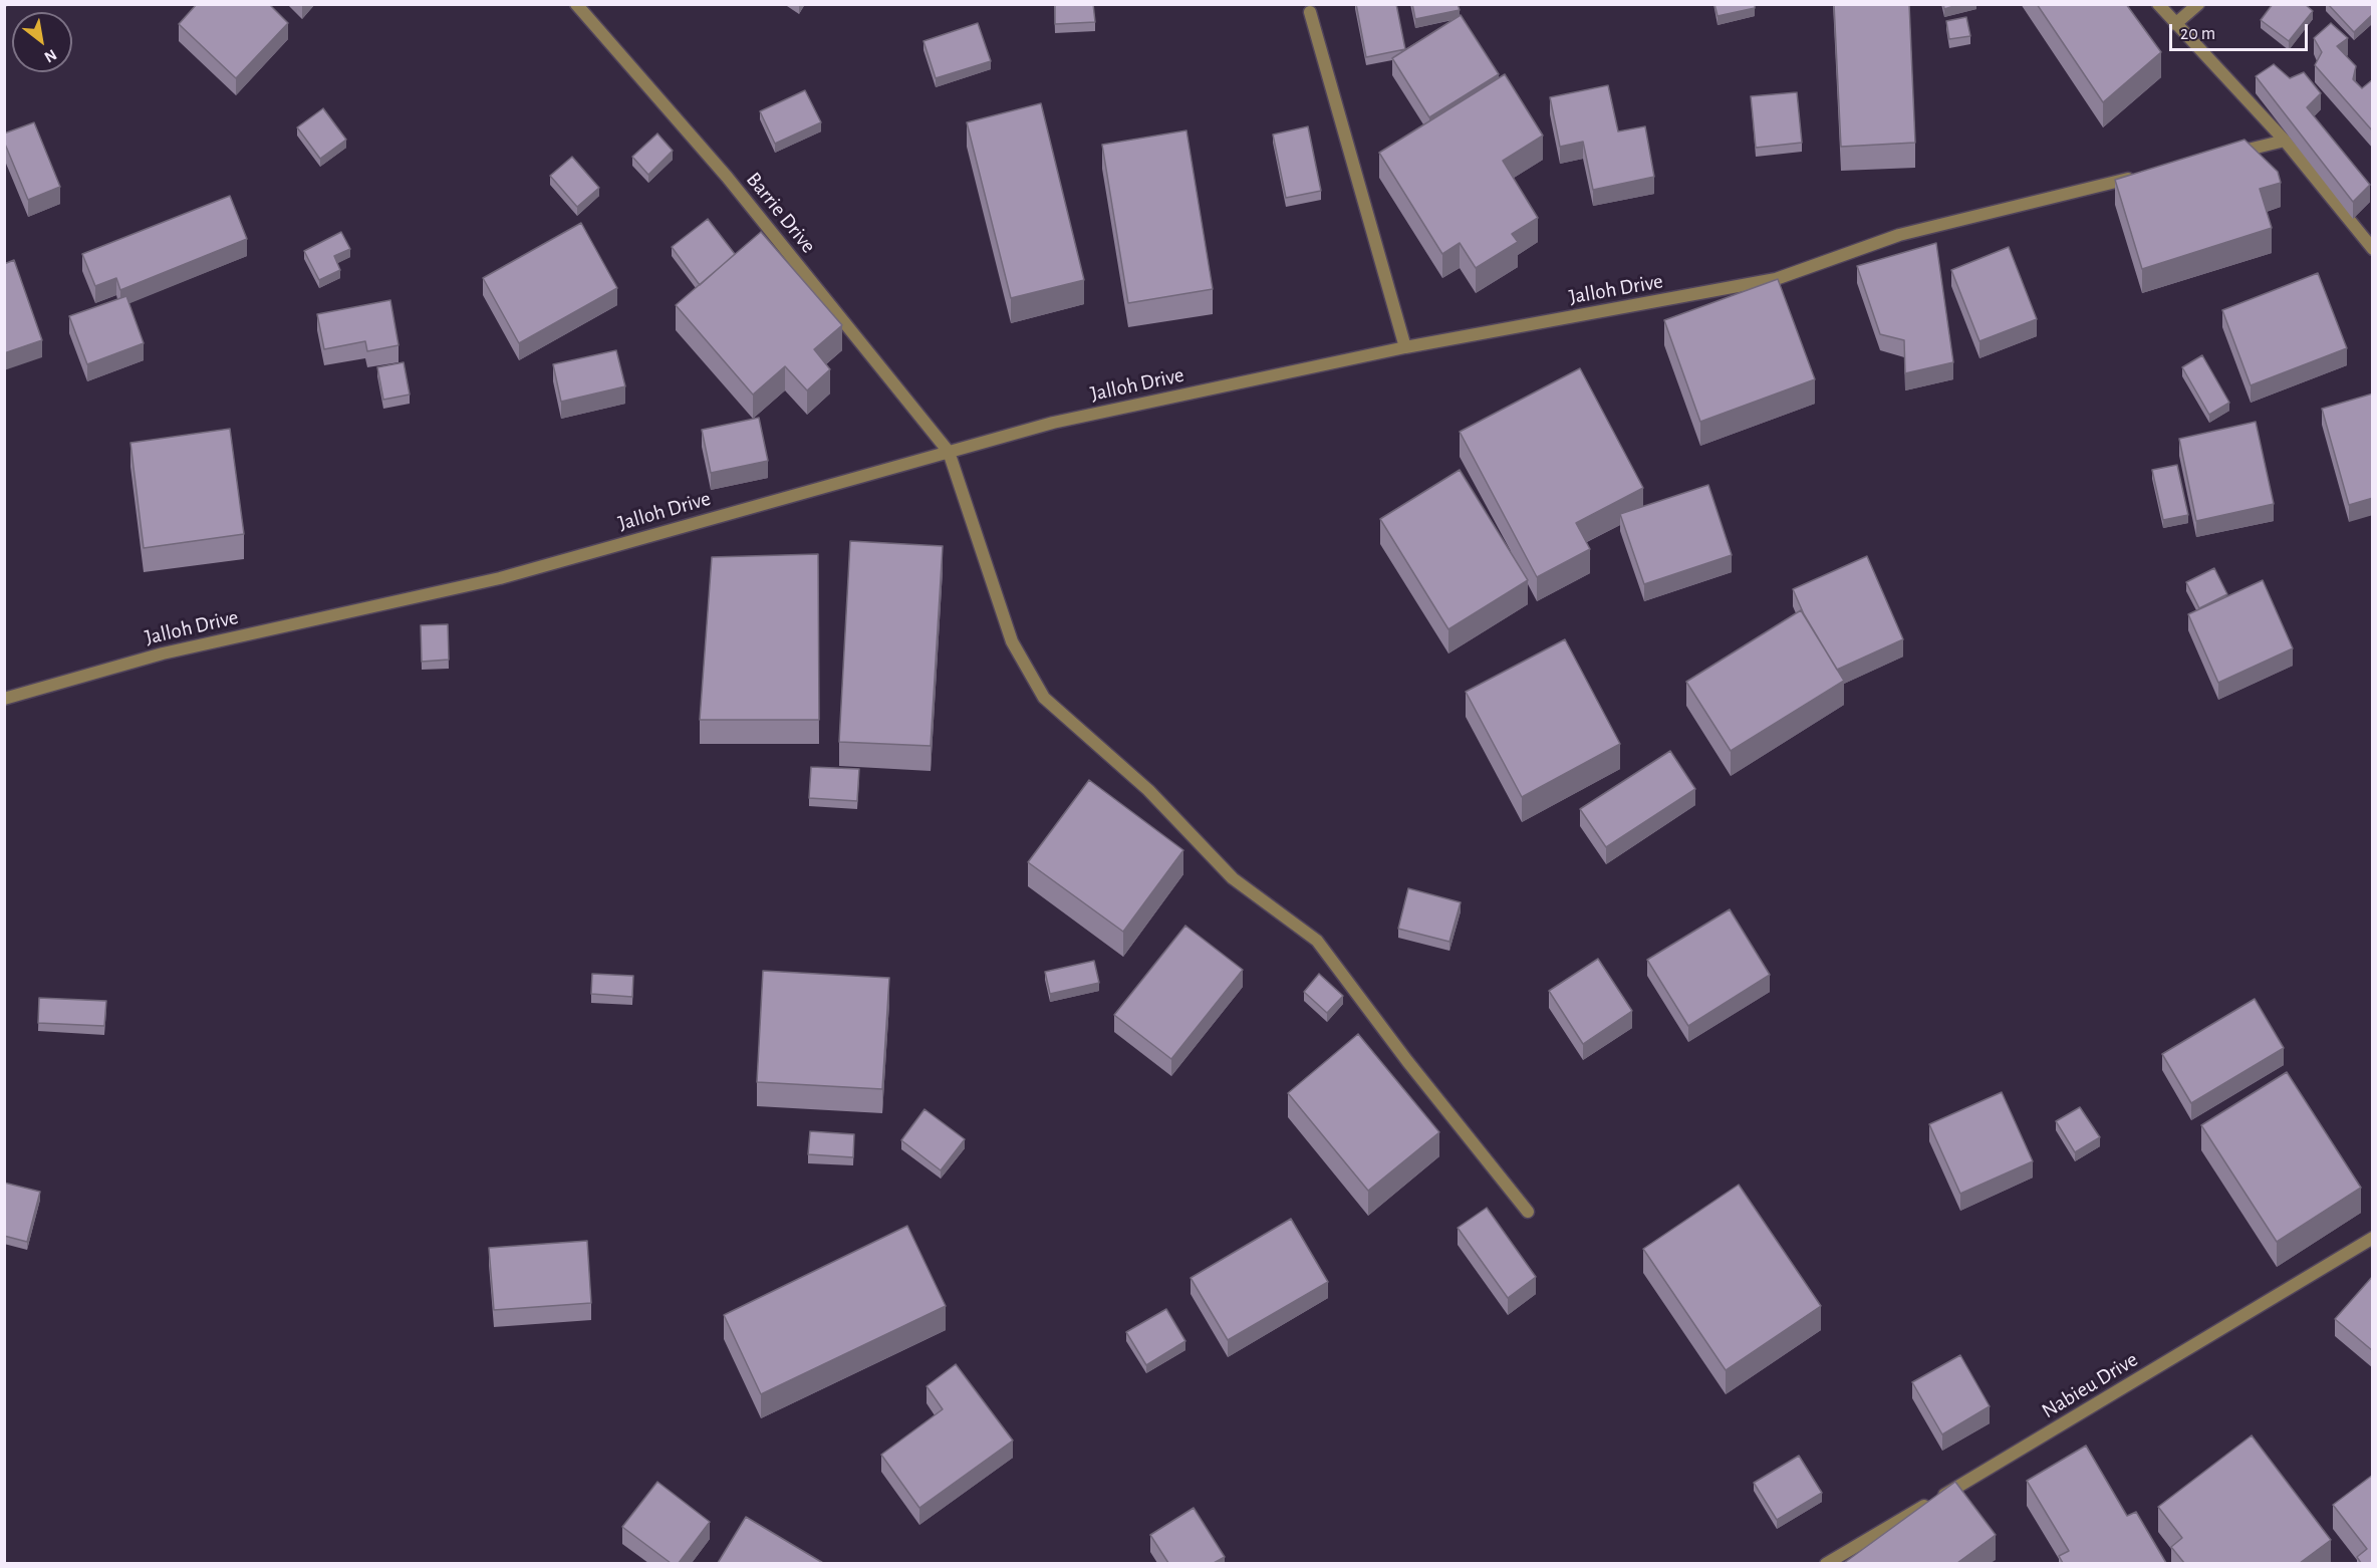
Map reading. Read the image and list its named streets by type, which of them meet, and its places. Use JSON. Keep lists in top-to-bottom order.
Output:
{
  "streets": {
    "street": ["Barrie Drive", "Jalloh Drive", "Nabieu Drive"]
  },
  "crossings": [
    ["Barrie Drive", "Jalloh Drive"]
  ],
  "scale_bar": "20 m",
  "north": "bottom right"
}
